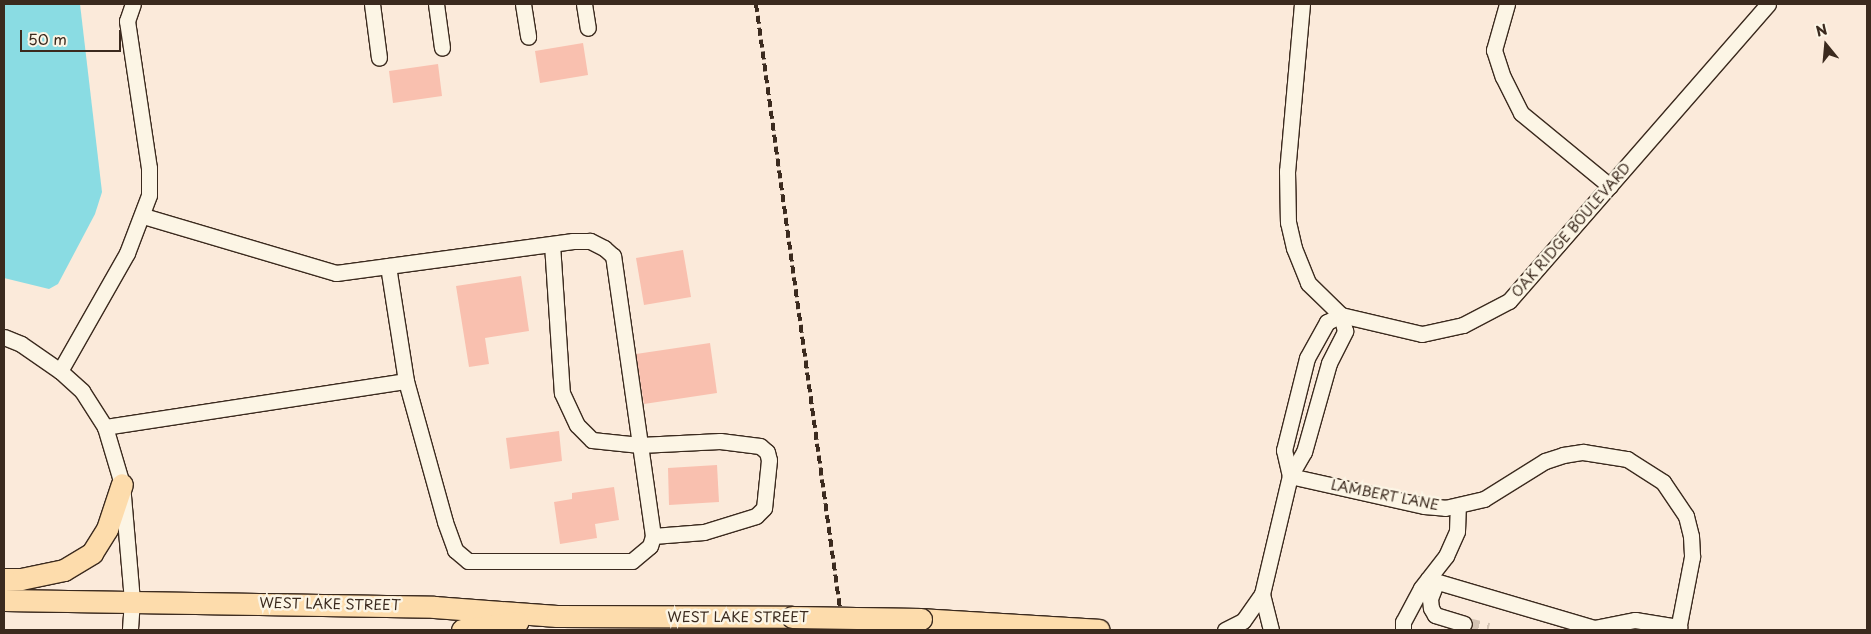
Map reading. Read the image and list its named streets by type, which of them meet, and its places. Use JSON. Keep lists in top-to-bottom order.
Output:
{
  "streets": {
    "highway": ["WEST LAKE STREET"],
    "street": ["OAK RIDGE BOULEVARD", "LAMBERT LANE"]
  },
  "scale_bar": "50 m",
  "north": "top"
}
